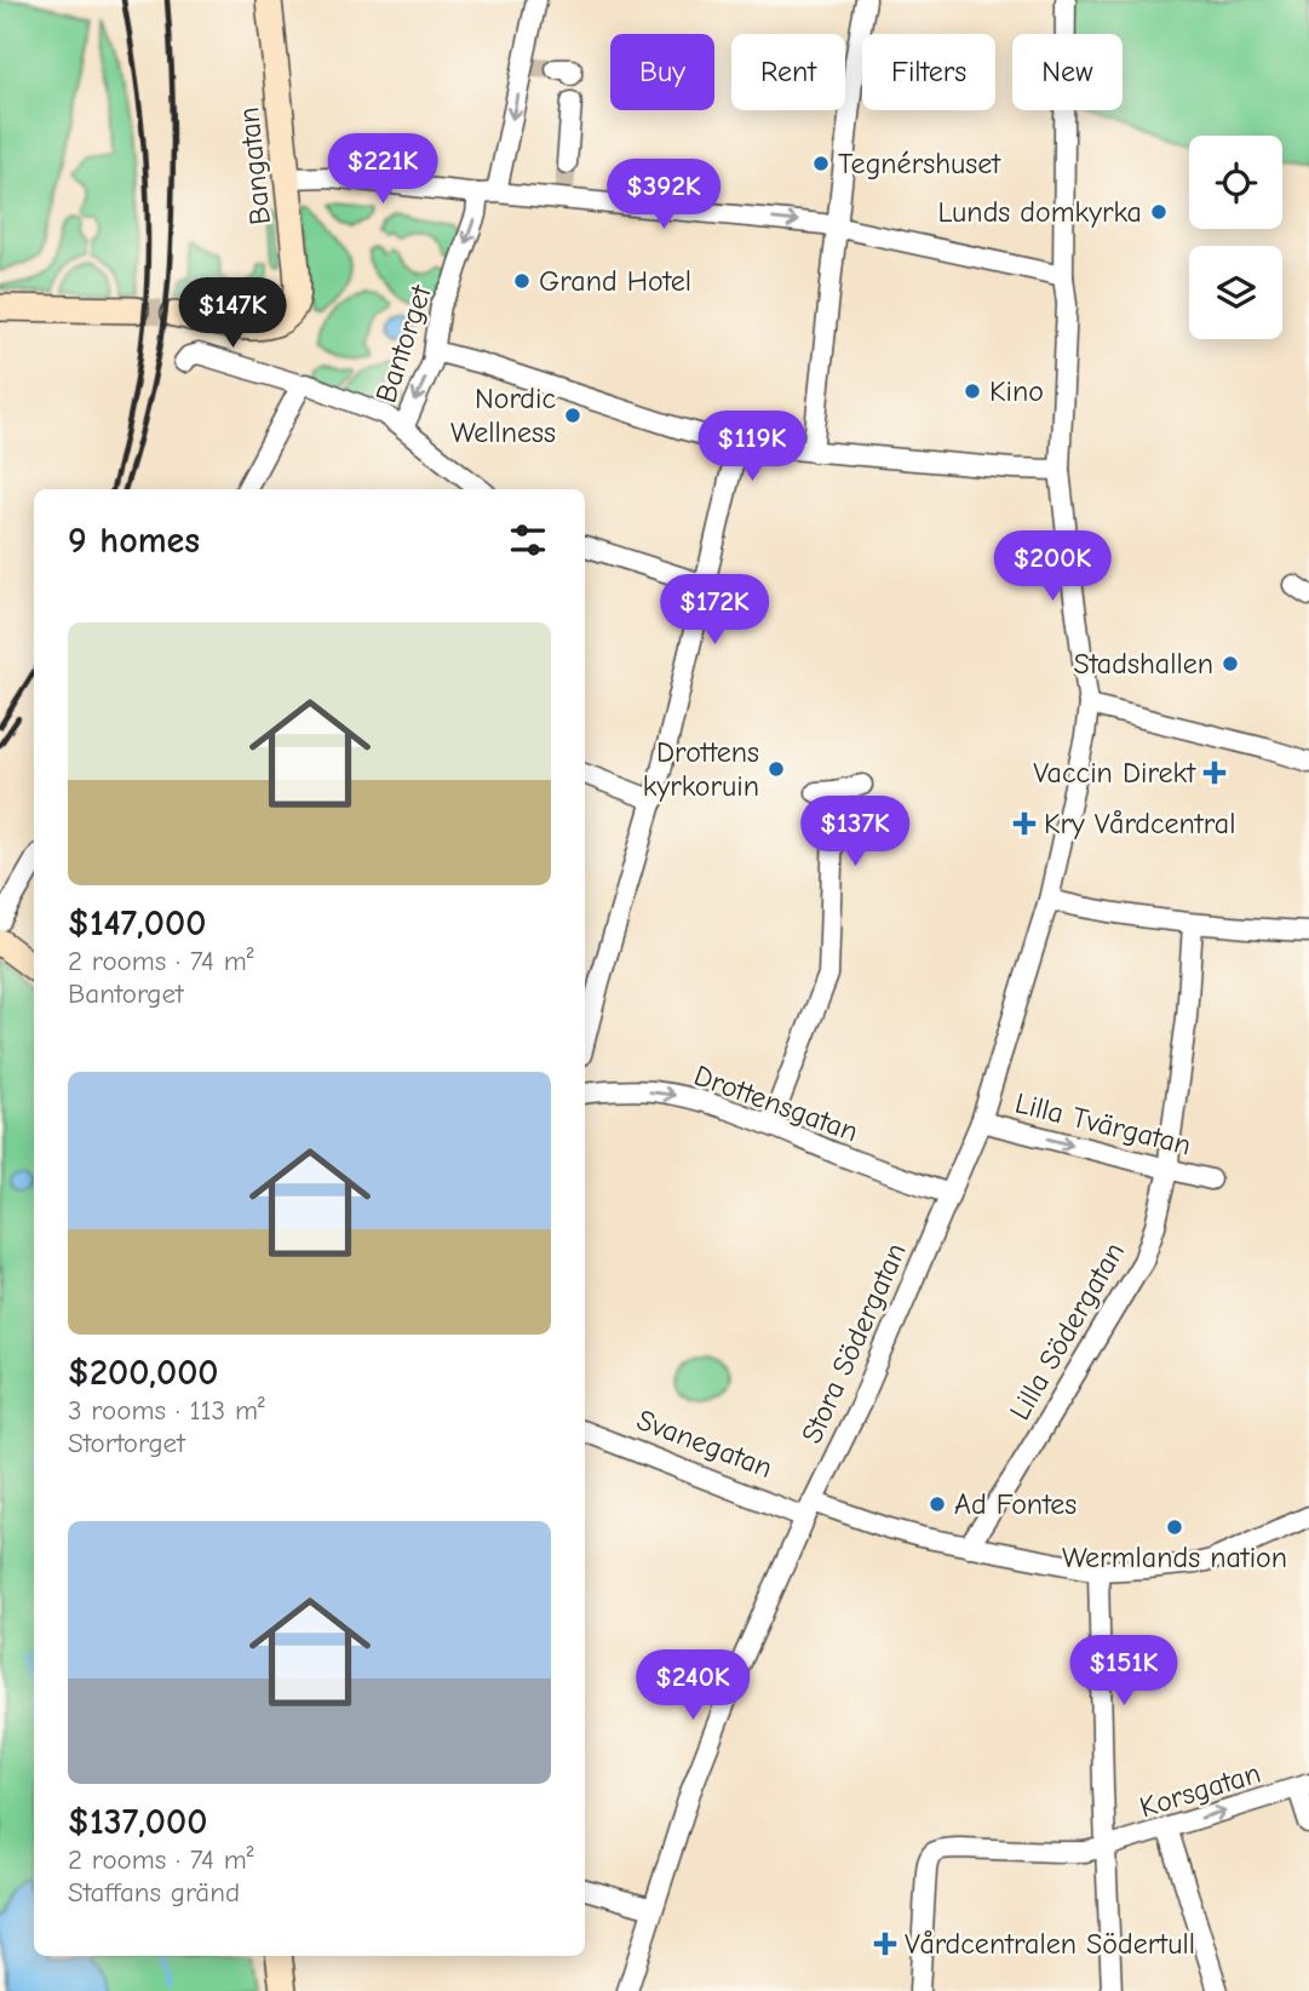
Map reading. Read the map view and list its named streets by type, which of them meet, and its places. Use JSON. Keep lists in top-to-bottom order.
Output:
{
  "streets": {
    "street": [
      "Bangatan",
      "Bantorget",
      "Drottensgatan",
      "Lilla Tvärgatan",
      "Lilla Södergatan",
      "Stora Södergatan",
      "Svanegatan",
      "Korsgatan"
    ]
  },
  "crossings": [
    ["Drottensgatan", "Stora Södergatan"],
    ["Lilla Tvärgatan", "Lilla Södergatan"],
    ["Lilla Tvärgatan", "Stora Södergatan"],
    ["Lilla Södergatan", "Svanegatan"],
    ["Stora Södergatan", "Svanegatan"]
  ],
  "one_way": ["Bantorget", "Drottensgatan", "Lilla Tvärgatan"],
  "places": {
    "other": [
      "Tegnérshuset",
      "Lunds domkyrka",
      "Grand Hotel",
      "Kino",
      "Nordic Wellness",
      "Stadshallen",
      "Drottens kyrkoruin",
      "Ad Fontes",
      "Wermlands nation"
    ],
    "health": ["Vaccin Direkt", "Kry Vårdcentral", "Vårdcentralen Södertull"]
  },
  "page": {
    "chip": [
      "Buy",
      "Rent",
      "Filters",
      "New"
    ],
    "price": [
      "$221K",
      "$392K",
      "$147K",
      "$119K",
      "$200K",
      "$172K",
      "$137K",
      "$151K",
      "$240K"
    ],
    "heading": "9 homes",
    "list": [
      {
        "name": "$147,000",
        "note": "2 rooms · 74 m² · Bantorget"
      },
      {
        "name": "$200,000",
        "note": "3 rooms · 113 m² · Stortorget"
      },
      {
        "name": "$137,000",
        "note": "2 rooms · 74 m² · Staffans gränd"
      }
    ]
  }
}
